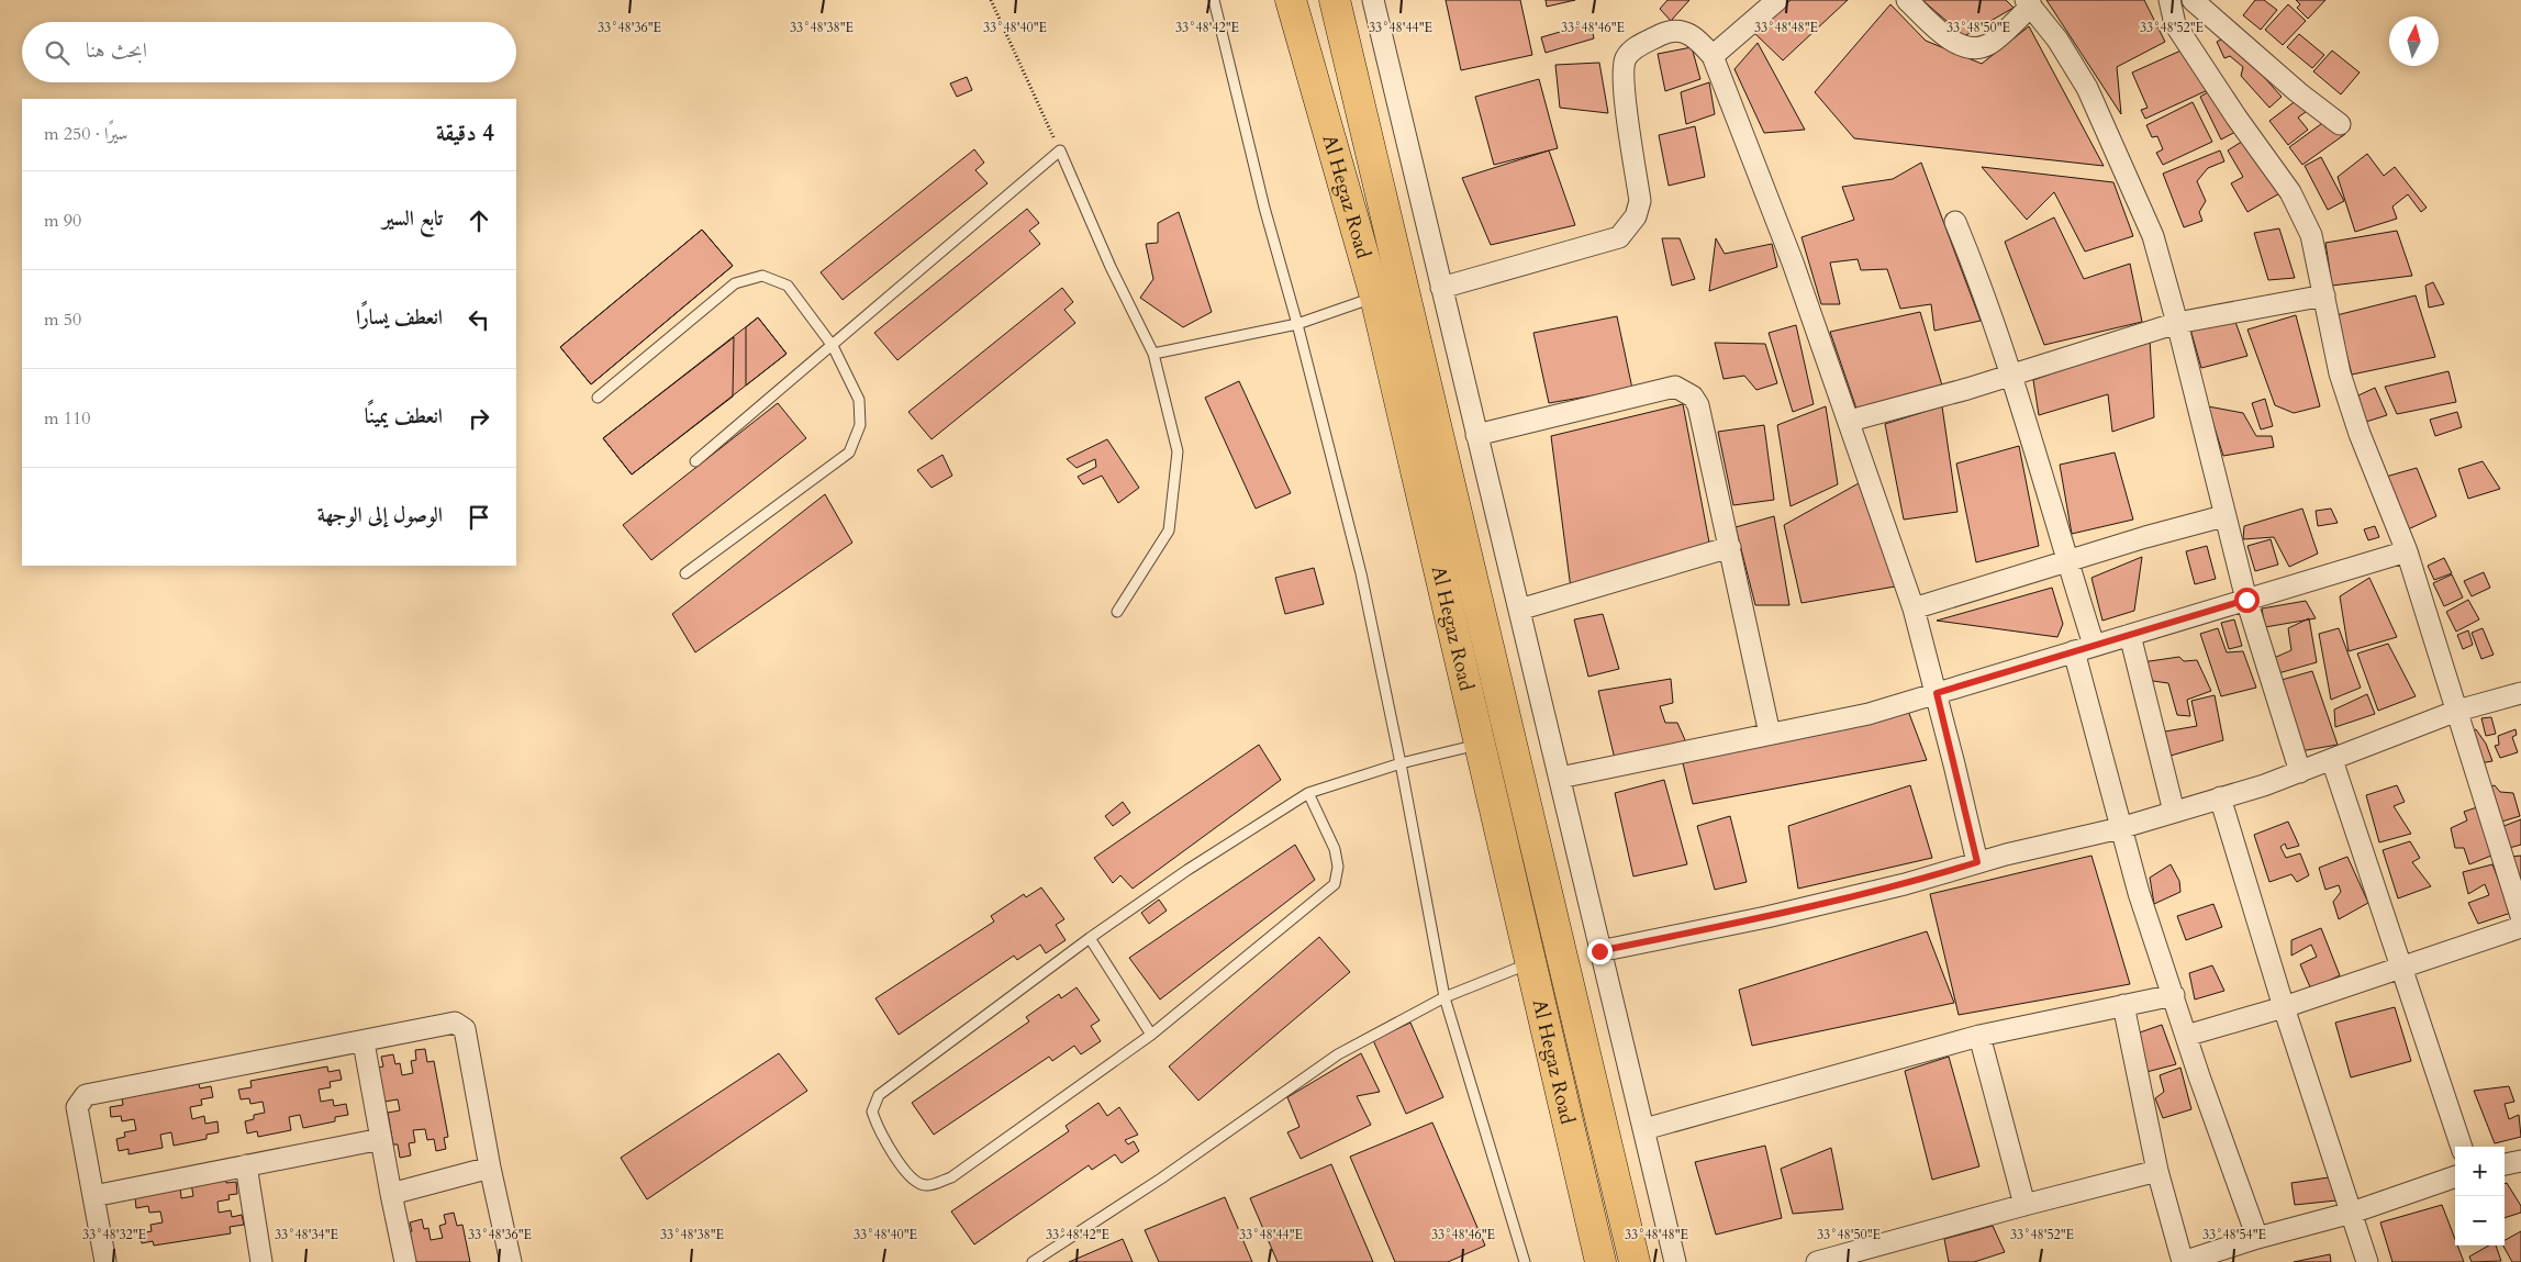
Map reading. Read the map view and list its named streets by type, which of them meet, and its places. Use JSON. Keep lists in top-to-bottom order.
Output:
{
  "streets": {
    "main road": ["Al Hegaz Road"]
  },
  "north": "top",
  "page": {
    "search": "ابحث هنا",
    "heading": ["4 دقيقة", "سيرًا · 250 m"],
    "list": [
      ["تابع السير", "90 m"],
      ["انعطف يسارًا", "50 m"],
      ["انعطف يمينًا", "110 m"],
      "الوصول إلى الوجهة"
    ],
    "map_buttons": ["+", "−"]
  },
  "coordinates": [
    "33°48'36\"E",
    "33°48'38\"E",
    "33°48'40\"E",
    "33°48'42\"E",
    "33°48'44\"E",
    "33°48'46\"E",
    "33°48'48\"E",
    "33°48'50\"E",
    "33°48'52\"E",
    "33°48'32\"E",
    "33°48'34\"E",
    "33°48'54\"E"
  ]
}
